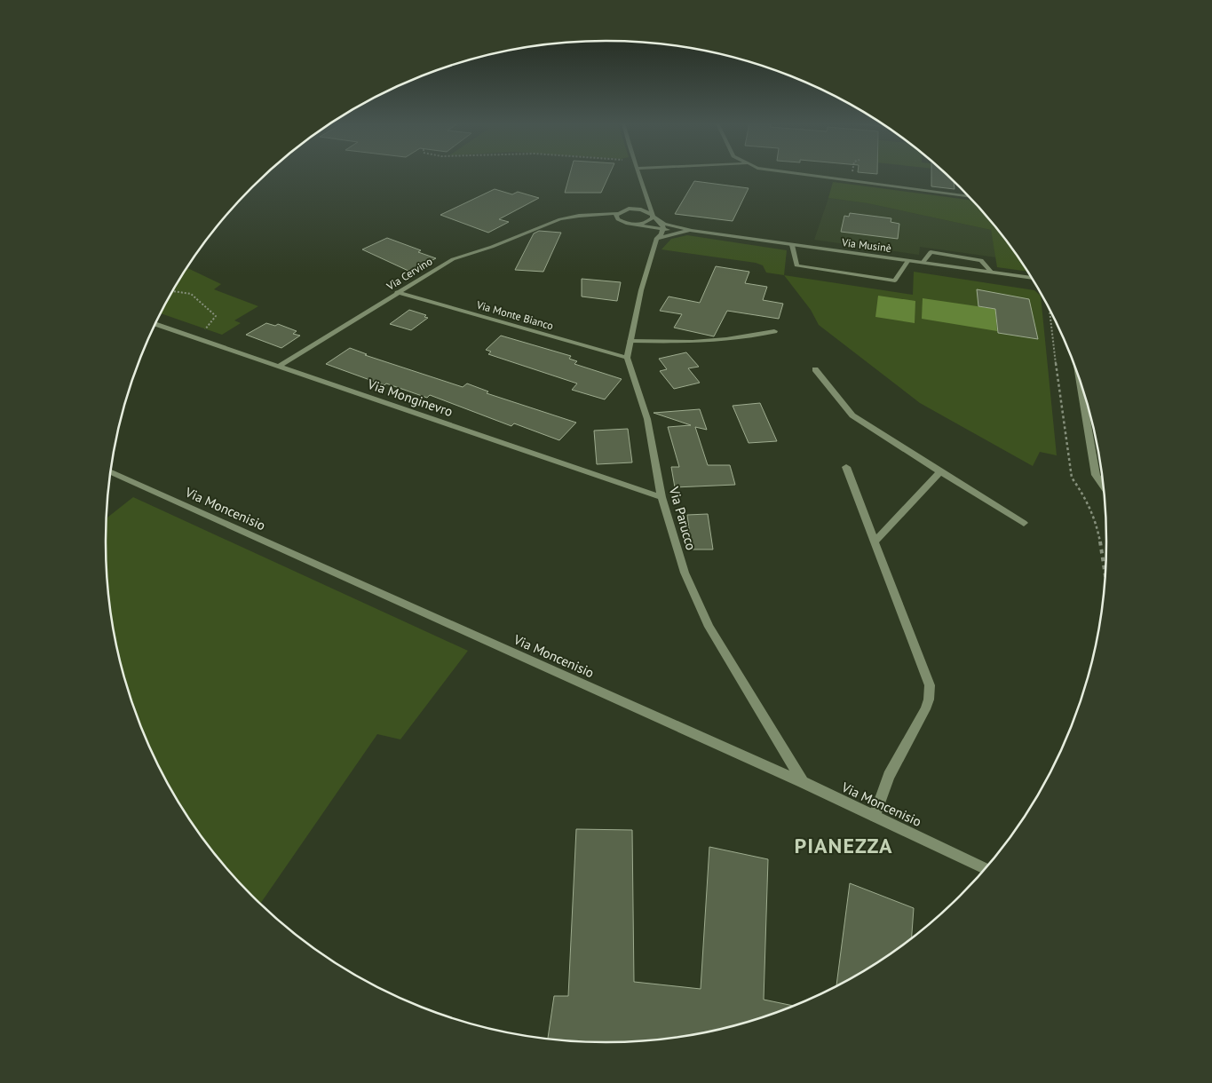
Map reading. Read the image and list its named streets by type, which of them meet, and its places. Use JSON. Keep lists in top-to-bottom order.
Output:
{
  "streets": {
    "street": [
      "Via Musinè",
      "Via Cervino",
      "Via Monte Bianco",
      "Via Monginevro",
      "Via Moncenisio",
      "Via Parucco"
    ]
  },
  "crossings": [
    ["Via Cervino", "Via Monte Bianco"],
    ["Via Cervino", "Via Monginevro"],
    ["Via Monte Bianco", "Via Parucco"],
    ["Via Monginevro", "Via Parucco"],
    ["Via Moncenisio", "Via Parucco"]
  ],
  "districts": ["PIANEZZA"]
}
